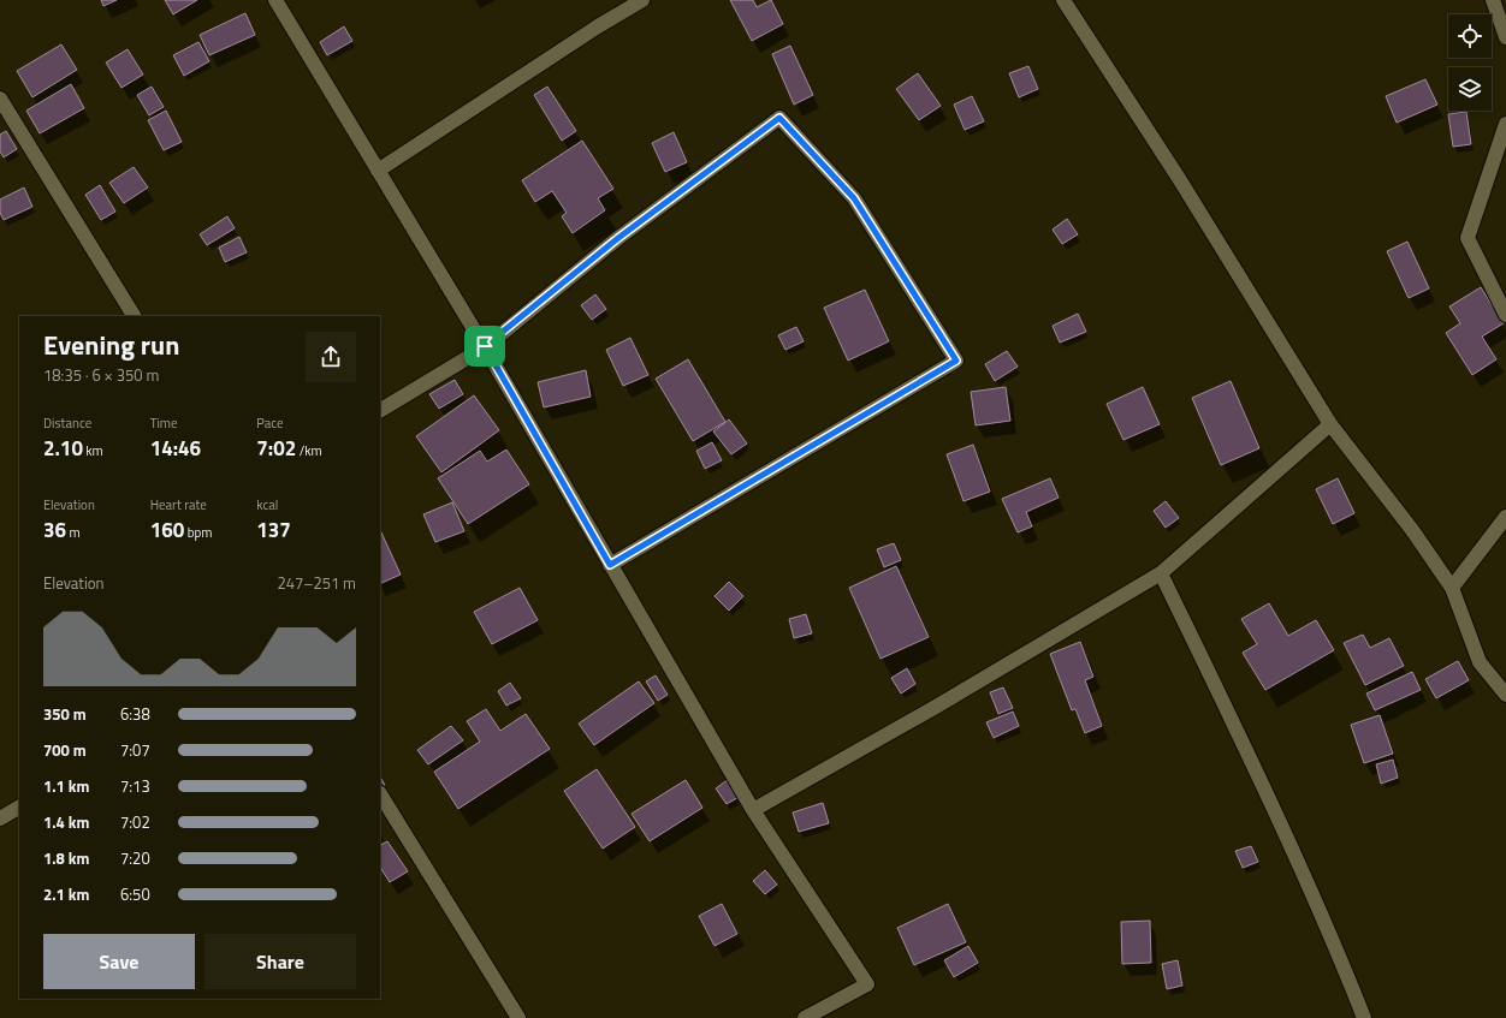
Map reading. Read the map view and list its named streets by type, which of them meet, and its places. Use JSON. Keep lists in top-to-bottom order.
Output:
{
  "page": {
    "heading": ["Evening run", "18:35 · 6 × 350 m"],
    "stats": [
      ["Distance", "2.10 km"],
      ["Time", "14:46"],
      ["Pace", "7:02 /km"],
      ["Elevation", "36 m"],
      ["Heart rate", "160 bpm"],
      ["kcal", "137"]
    ],
    "chart": ["Elevation", "247–251 m"],
    "list": [
      {
        "name": "350 m",
        "note": "6:38"
      },
      {
        "name": "700 m",
        "note": "7:07"
      },
      {
        "name": "1.1 km",
        "note": "7:13"
      },
      {
        "name": "1.4 km",
        "note": "7:02"
      },
      {
        "name": "1.8 km",
        "note": "7:20"
      },
      {
        "name": "2.1 km",
        "note": "6:50"
      }
    ],
    "buttons": ["Save", "Share"]
  }
}
